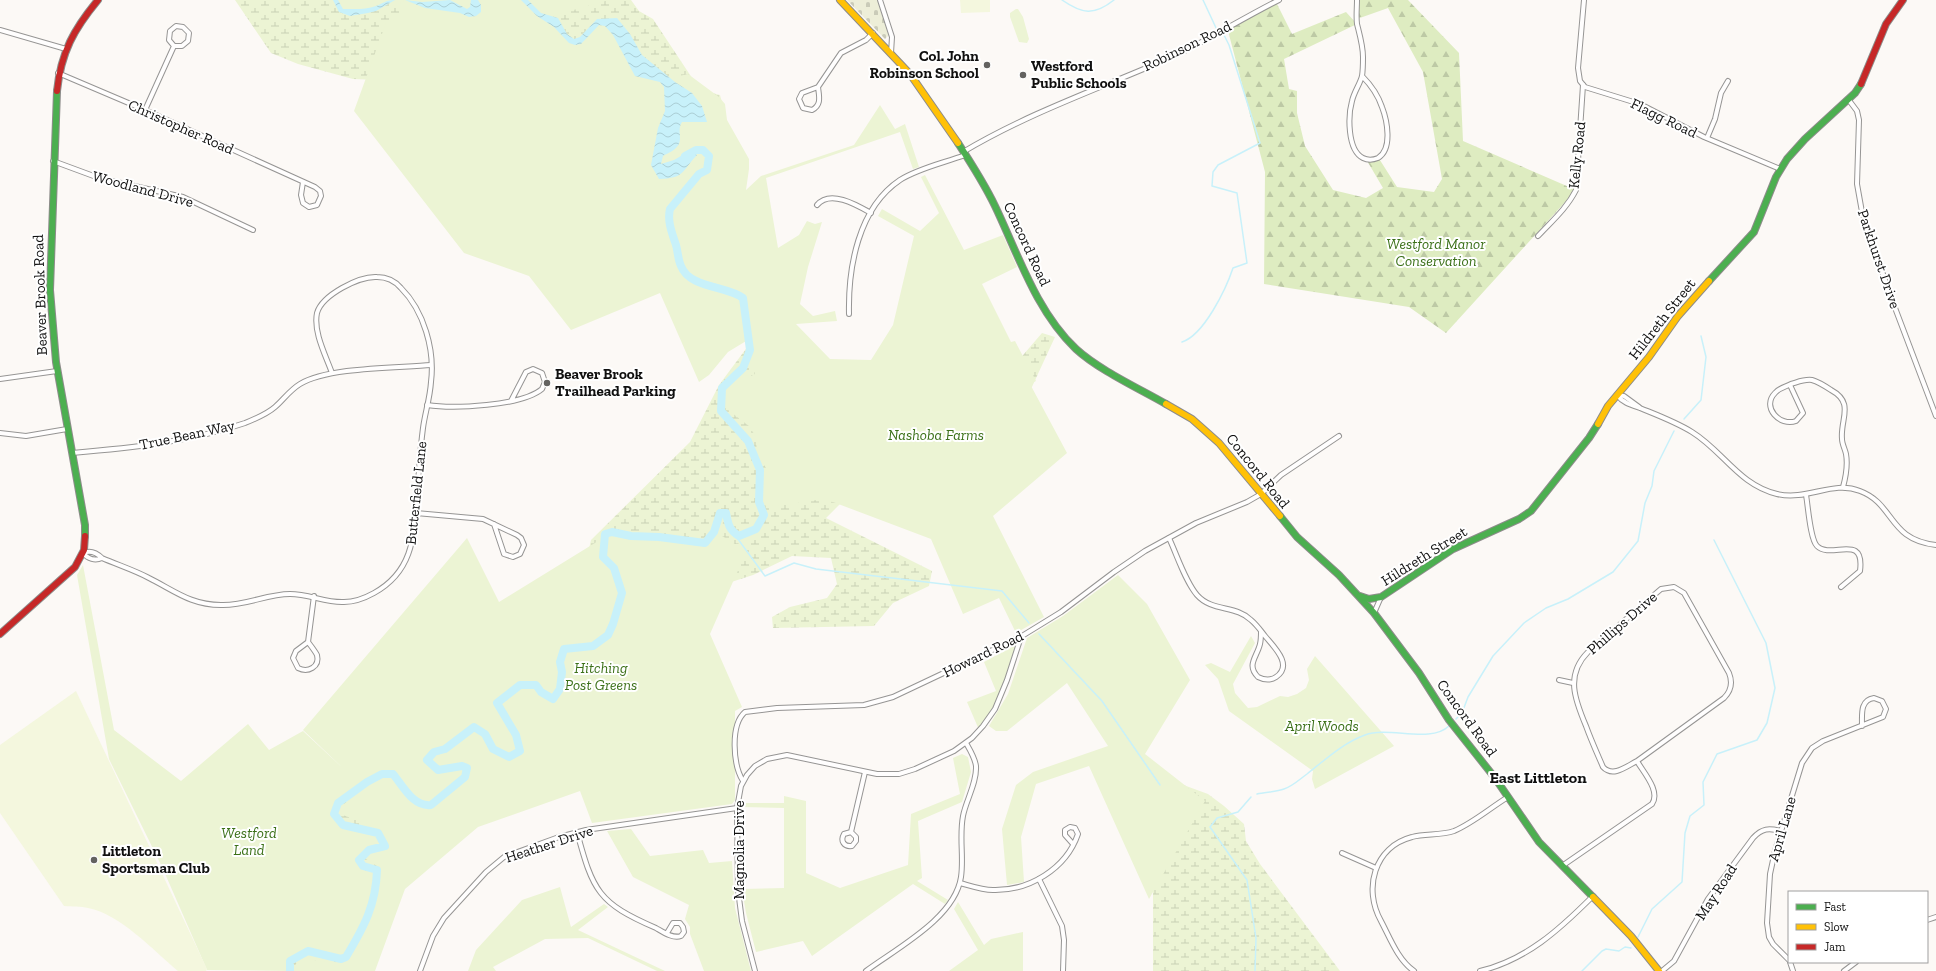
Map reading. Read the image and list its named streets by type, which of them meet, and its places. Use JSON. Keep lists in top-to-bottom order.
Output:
{
  "streets": {
    "street": [
      "Robinson Road",
      "Flagg Road",
      "Christopher Road",
      "Kelly Road",
      "Woodland Drive",
      "Concord Road",
      "Parkhurst Drive",
      "Beaver Brook Road",
      "Hildreth Street",
      "True Bean Way",
      "Butterfield Lane",
      "Phillips Drive",
      "Howard Road",
      "April Lane",
      "Heather Drive",
      "Magnolia Drive",
      "May Road"
    ]
  },
  "crossings": [
    ["Robinson Road", "Concord Road"],
    ["Flagg Road", "Kelly Road"],
    ["Flagg Road", "Hildreth Street"],
    ["Christopher Road", "Beaver Brook Road"],
    ["Woodland Drive", "Beaver Brook Road"],
    ["Concord Road", "Hildreth Street"],
    ["Concord Road", "Howard Road"],
    ["Parkhurst Drive", "Hildreth Street"],
    ["Beaver Brook Road", "True Bean Way"],
    ["Beaver Brook Road", "Butterfield Lane"],
    ["True Bean Way", "Butterfield Lane"],
    ["Howard Road", "Magnolia Drive"],
    ["April Lane", "May Road"],
    ["Heather Drive", "Magnolia Drive"]
  ],
  "districts": ["East Littleton"],
  "parks": [
    "Westford Manor Conservation",
    "Nashoba Farms",
    "Hitching Post Greens",
    "April Woods",
    "Westford Land"
  ],
  "places": [
    "Col. John Robinson School",
    "Westford Public Schools",
    "Beaver Brook Trailhead Parking",
    "Littleton Sportsman Club"
  ],
  "legend": ["Fast", "Slow", "Jam"]
}
